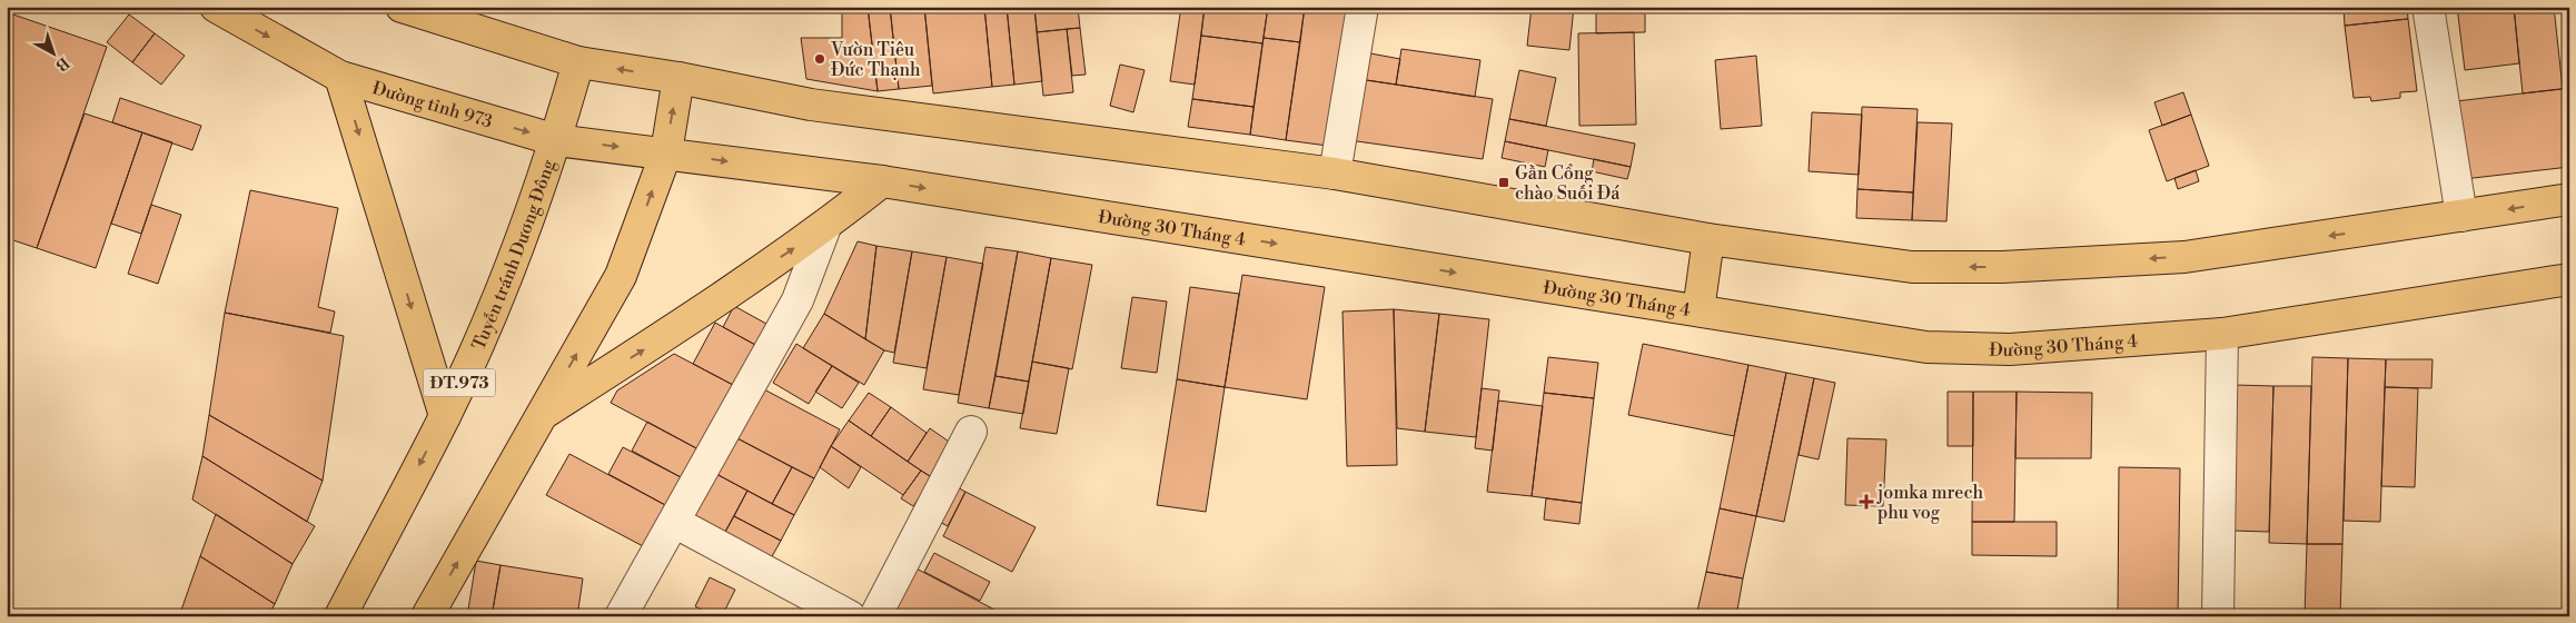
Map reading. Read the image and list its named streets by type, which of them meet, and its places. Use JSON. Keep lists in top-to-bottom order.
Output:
{
  "streets": {
    "main road": [
      "Đường tỉnh 973",
      "Đường 30 Tháng 4",
      "Tuyến tránh Dương Đông",
      "ĐT.973"
    ]
  },
  "crossings": [
    ["Đường tỉnh 973", "Đường 30 Tháng 4"],
    ["Đường tỉnh 973", "Tuyến tránh Dương Đông"],
    ["Đường tỉnh 973", "ĐT.973"],
    ["Tuyến tránh Dương Đông", "ĐT.973"]
  ],
  "places": {
    "other": ["Vườn Tiêu Đức Thạnh"],
    "transit": ["Gần Cổng chào Suối Đá"],
    "health": ["jomka mrech phu vog"]
  },
  "north": "bottom right"
}
